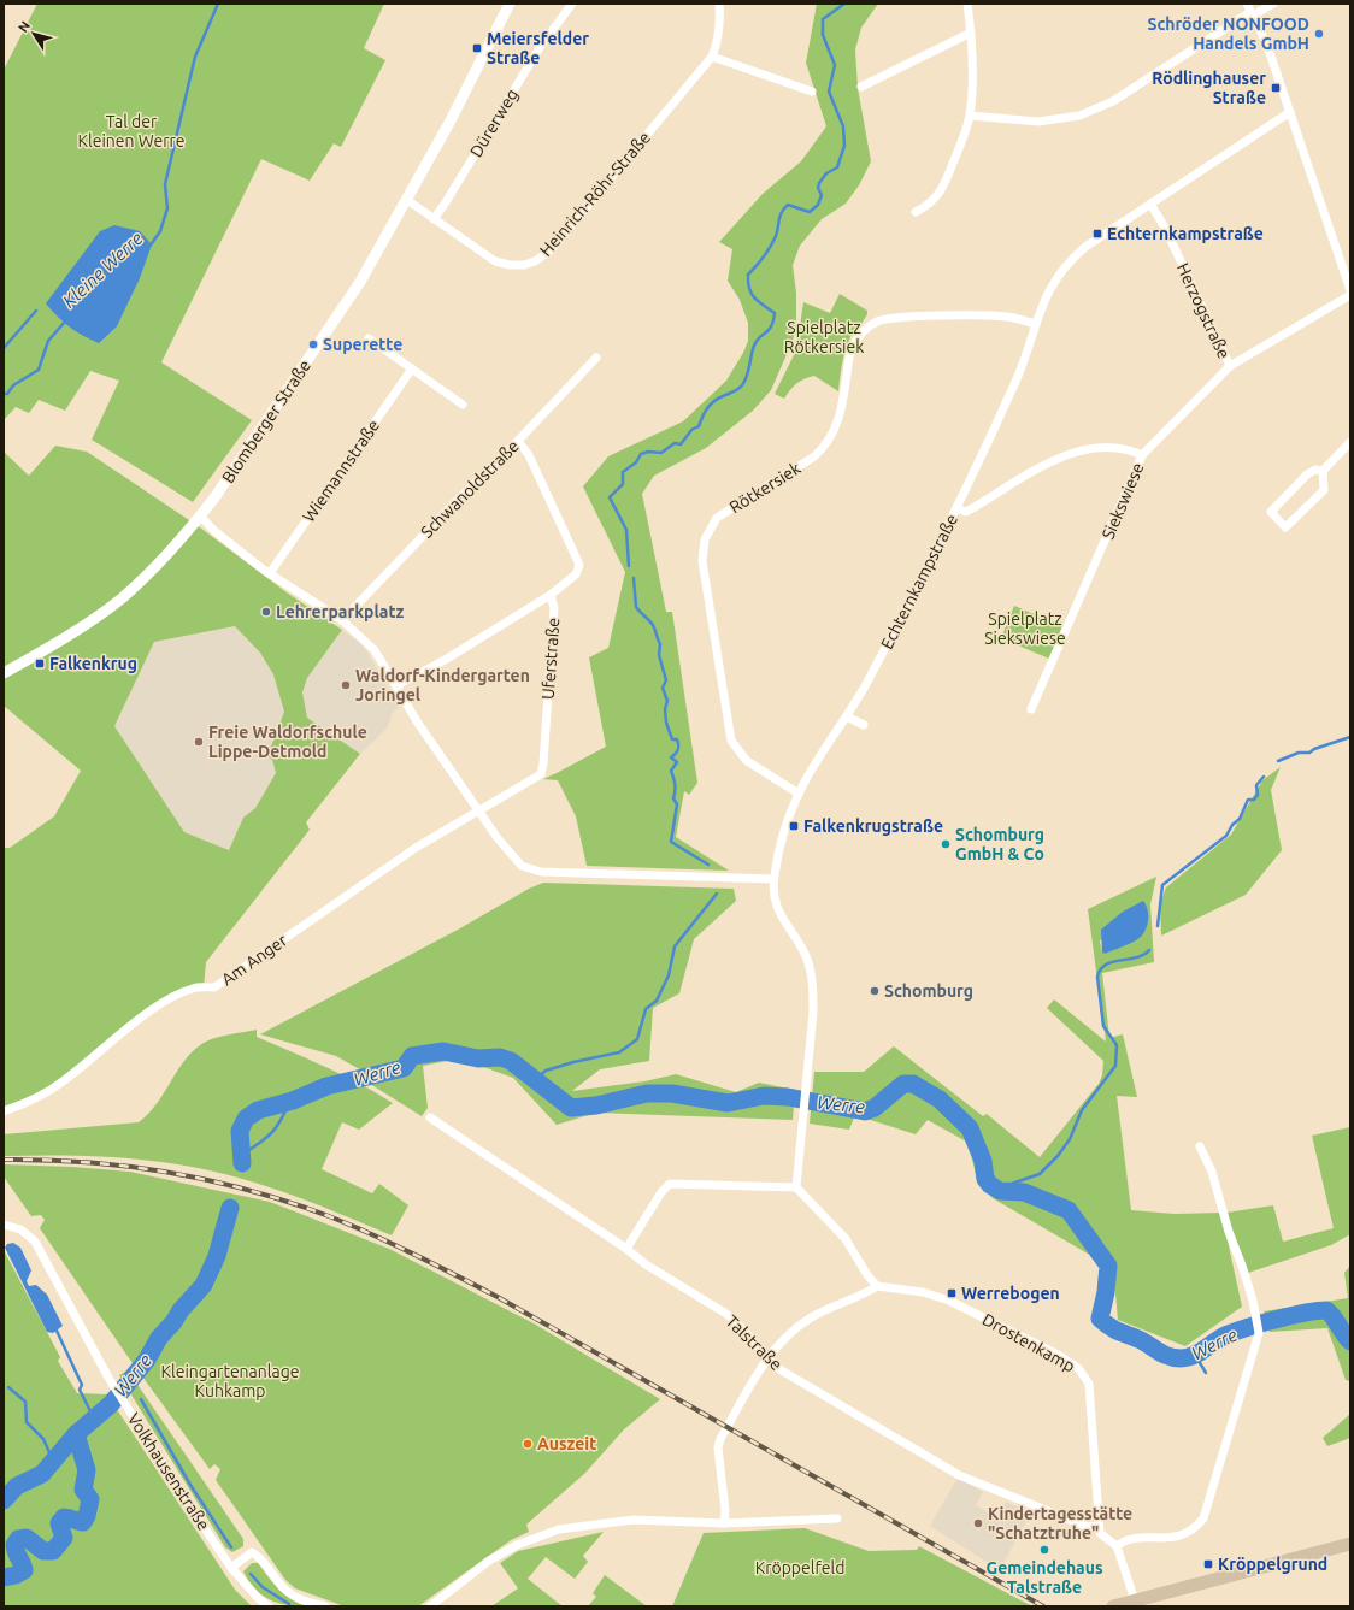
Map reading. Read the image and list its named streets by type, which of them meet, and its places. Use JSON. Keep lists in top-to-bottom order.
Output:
{
  "streets": {
    "street": [
      "Dürerweg",
      "Heinrich-Röhr-Straße",
      "Herzogstraße",
      "Blomberger Straße",
      "Wiemannstraße",
      "Rötkersiek",
      "Schwanoldstraße",
      "Siekswiese",
      "Echternkampstraße",
      "Uferstraße",
      "Am Anger",
      "Talstraße",
      "Drostenkamp",
      "Volkhausenstraße"
    ]
  },
  "crossings": [
    ["Dürerweg", "Heinrich-Röhr-Straße"],
    ["Heinrich-Röhr-Straße", "Blomberger Straße"],
    ["Herzogstraße", "Siekswiese"],
    ["Herzogstraße", "Echternkampstraße"],
    ["Rötkersiek", "Echternkampstraße"],
    ["Schwanoldstraße", "Uferstraße"],
    ["Uferstraße", "Am Anger"],
    ["Talstraße", "Drostenkamp"]
  ],
  "water": ["Kleine Werre", "Werre"],
  "parks": [
    "Tal der Kleinen Werre",
    "Spielplatz Rötkersiek",
    "Spielplatz Siekswiese",
    "Kleingartenanlage Kuhkamp",
    "Kröppelfeld"
  ],
  "places": {
    "other": [
      "Schröder NONFOOD Handels GmbH",
      "Superette",
      "Lehrerparkplatz",
      "Waldorf-Kindergarten Joringel",
      "Freie Waldorfschule Lippe-Detmold",
      "Schomburg GmbH & Co",
      "Schomburg",
      "Auszeit",
      "Kindertagesstätte \"Schatztruhe\"",
      "Gemeindehaus Talstraße"
    ],
    "transit": [
      "Meiersfelder Straße",
      "Rödlinghauser Straße",
      "Echternkampstraße",
      "Falkenkrug",
      "Falkenkrugstraße",
      "Werrebogen",
      "Kröppelgrund"
    ]
  },
  "north": "top left"
}
